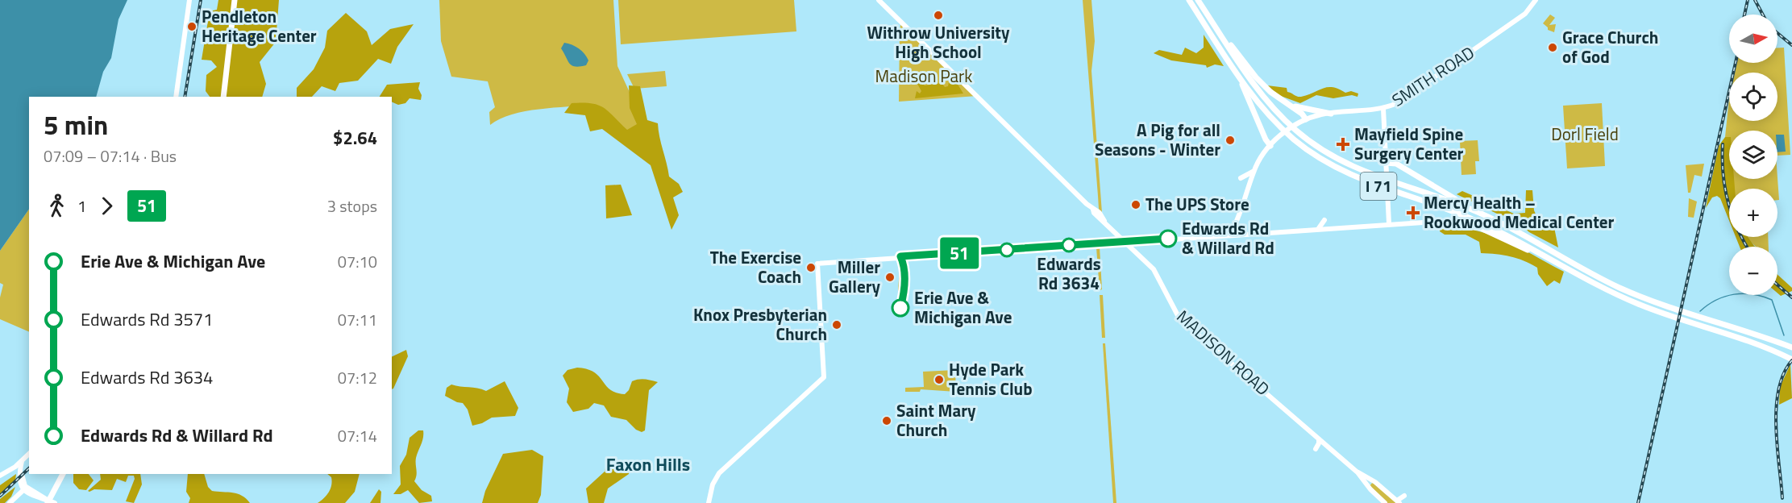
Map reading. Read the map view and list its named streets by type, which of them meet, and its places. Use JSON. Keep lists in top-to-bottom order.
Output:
{
  "streets": {
    "highway": ["I 71"],
    "main road": ["SMITH ROAD", "MADISON ROAD"]
  },
  "districts": ["Faxon Hills"],
  "parks": ["Madison Park", "Dorl Field"],
  "places": {
    "other": [
      "Withrow University High School",
      "Pendleton Heritage Center",
      "Grace Church of God",
      "A Pig for all Seasons - Winter",
      "The UPS Store",
      "Edwards Rd & Willard Rd",
      "Edwards Rd 3634",
      "The Exercise Coach",
      "Miller Gallery",
      "Erie Ave & Michigan Ave",
      "Knox Presbyterian Church",
      "Hyde Park Tennis Club",
      "Saint Mary Church"
    ],
    "health": ["Mayfield Spine Surgery Center", "Mercy Health – Rookwood Medical Center"]
  },
  "lines": ["bus line 51"],
  "north": "right",
  "page": {
    "on_map": "51",
    "map_buttons": ["+", "−"],
    "heading": ["5 min", "07:09 – 07:14 · Bus", "$2.64"],
    "legs": ["1", "51", "3 stops"],
    "list": [
      {
        "name": "Erie Ave & Michigan Ave",
        "value": "07:10"
      },
      {
        "name": "Edwards Rd 3571",
        "value": "07:11"
      },
      {
        "name": "Edwards Rd 3634",
        "value": "07:12"
      },
      {
        "name": "Edwards Rd & Willard Rd",
        "value": "07:14"
      }
    ]
  }
}
